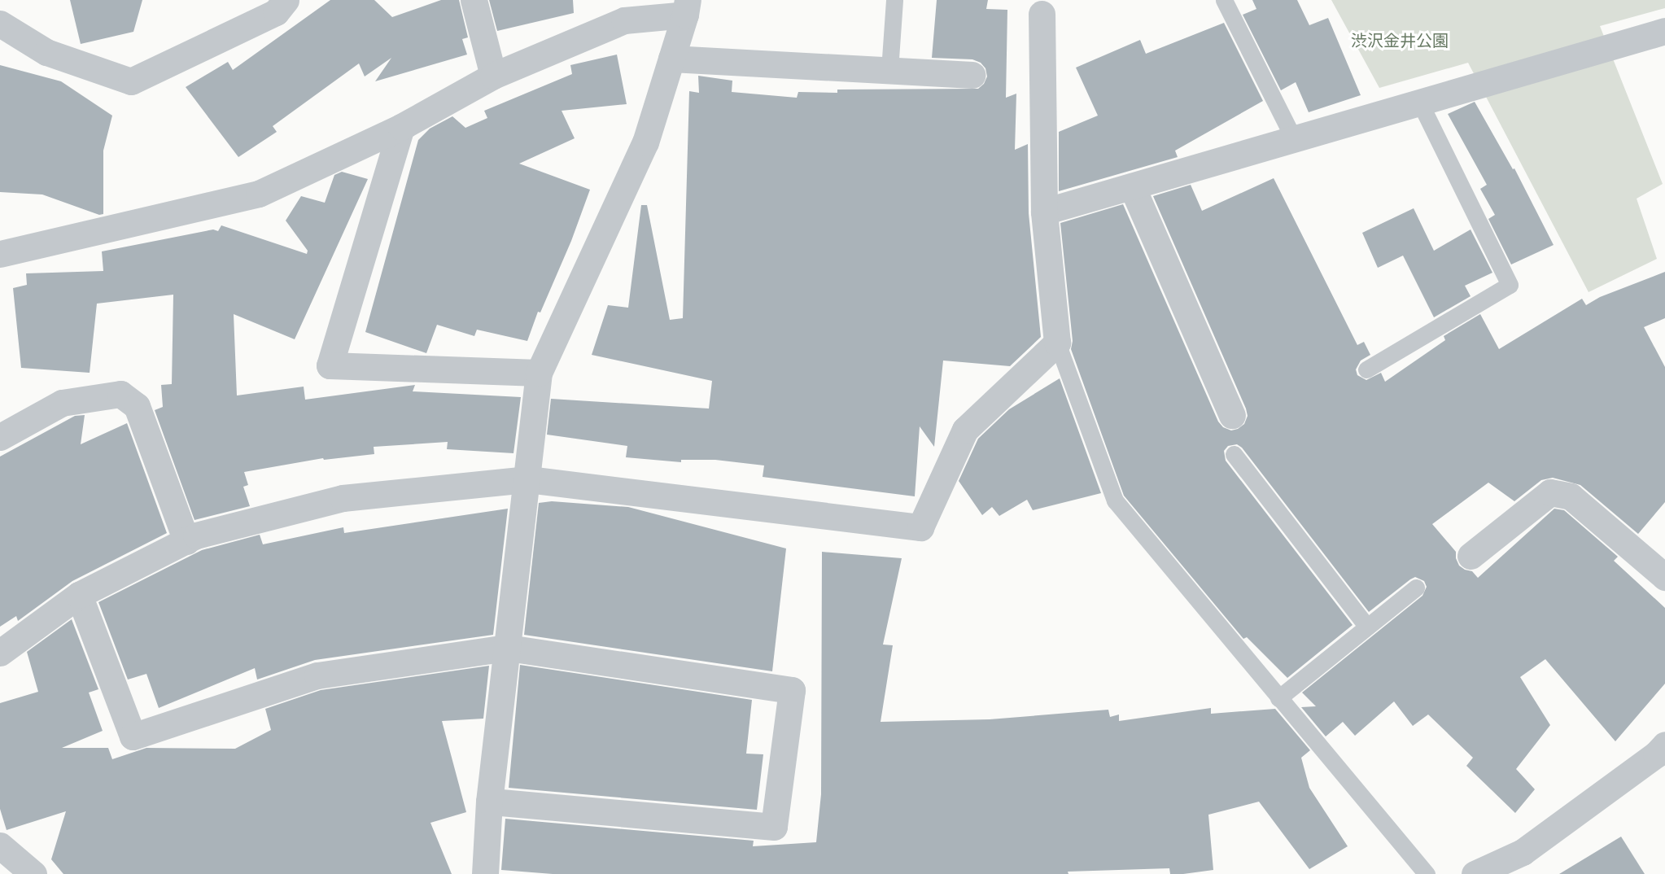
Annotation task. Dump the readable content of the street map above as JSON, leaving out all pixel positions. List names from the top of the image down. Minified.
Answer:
{"parks":["渋沢金井公園"]}
